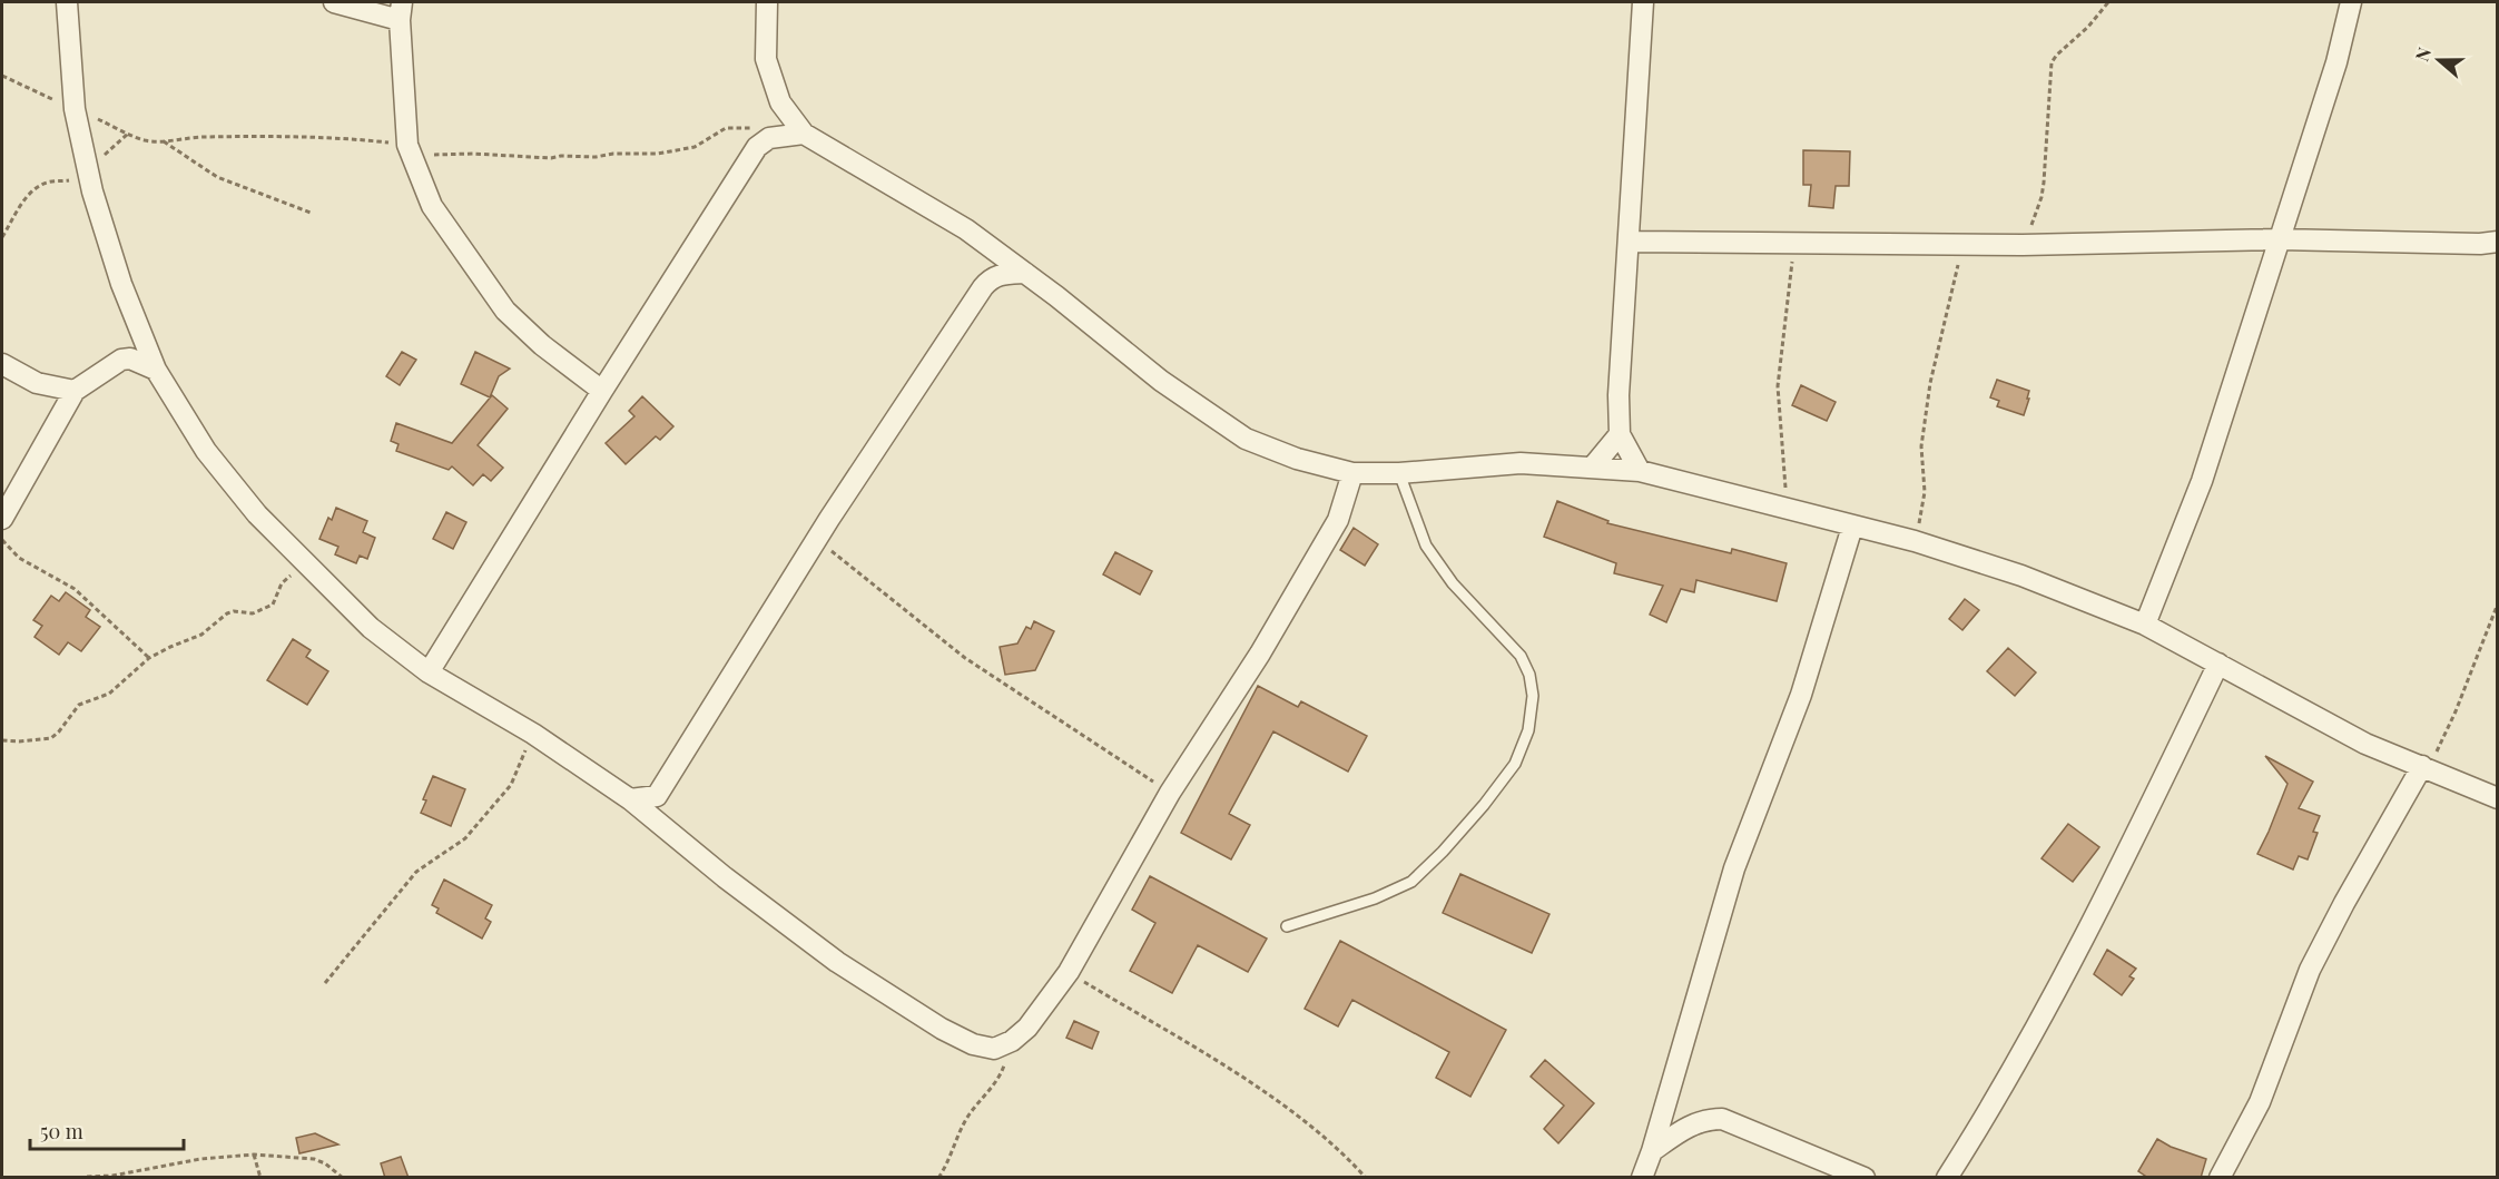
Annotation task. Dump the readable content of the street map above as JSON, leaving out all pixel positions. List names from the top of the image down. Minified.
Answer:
{"scale_bar":"50 m","north":"left"}
